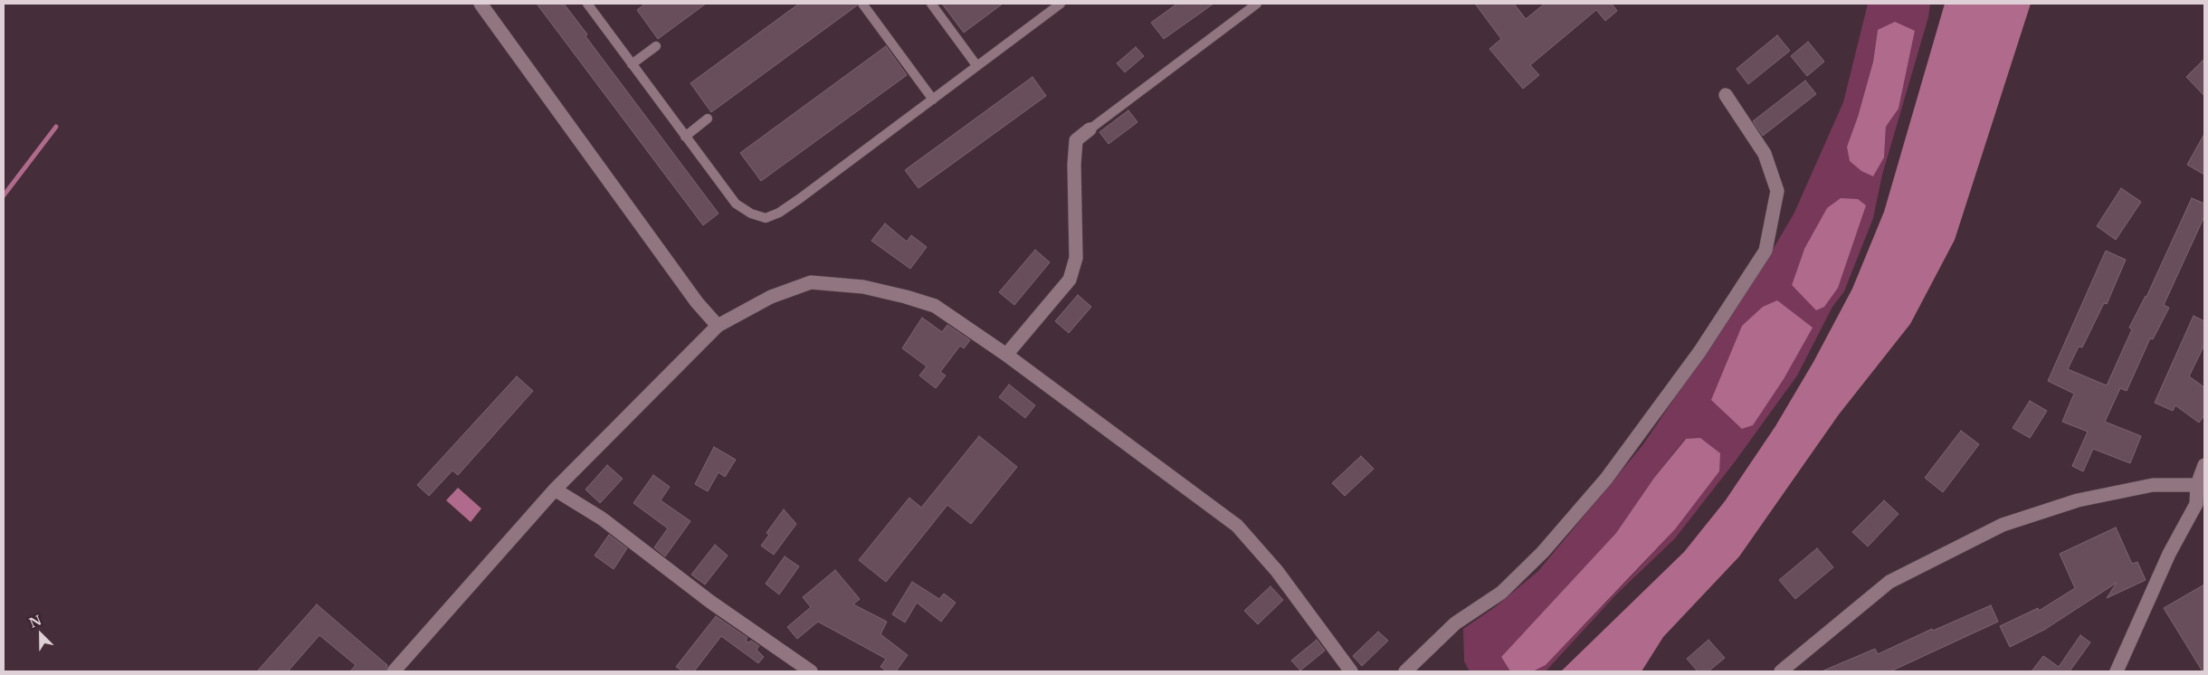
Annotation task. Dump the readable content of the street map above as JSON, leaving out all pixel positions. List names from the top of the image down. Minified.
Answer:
{"north":"top left"}
